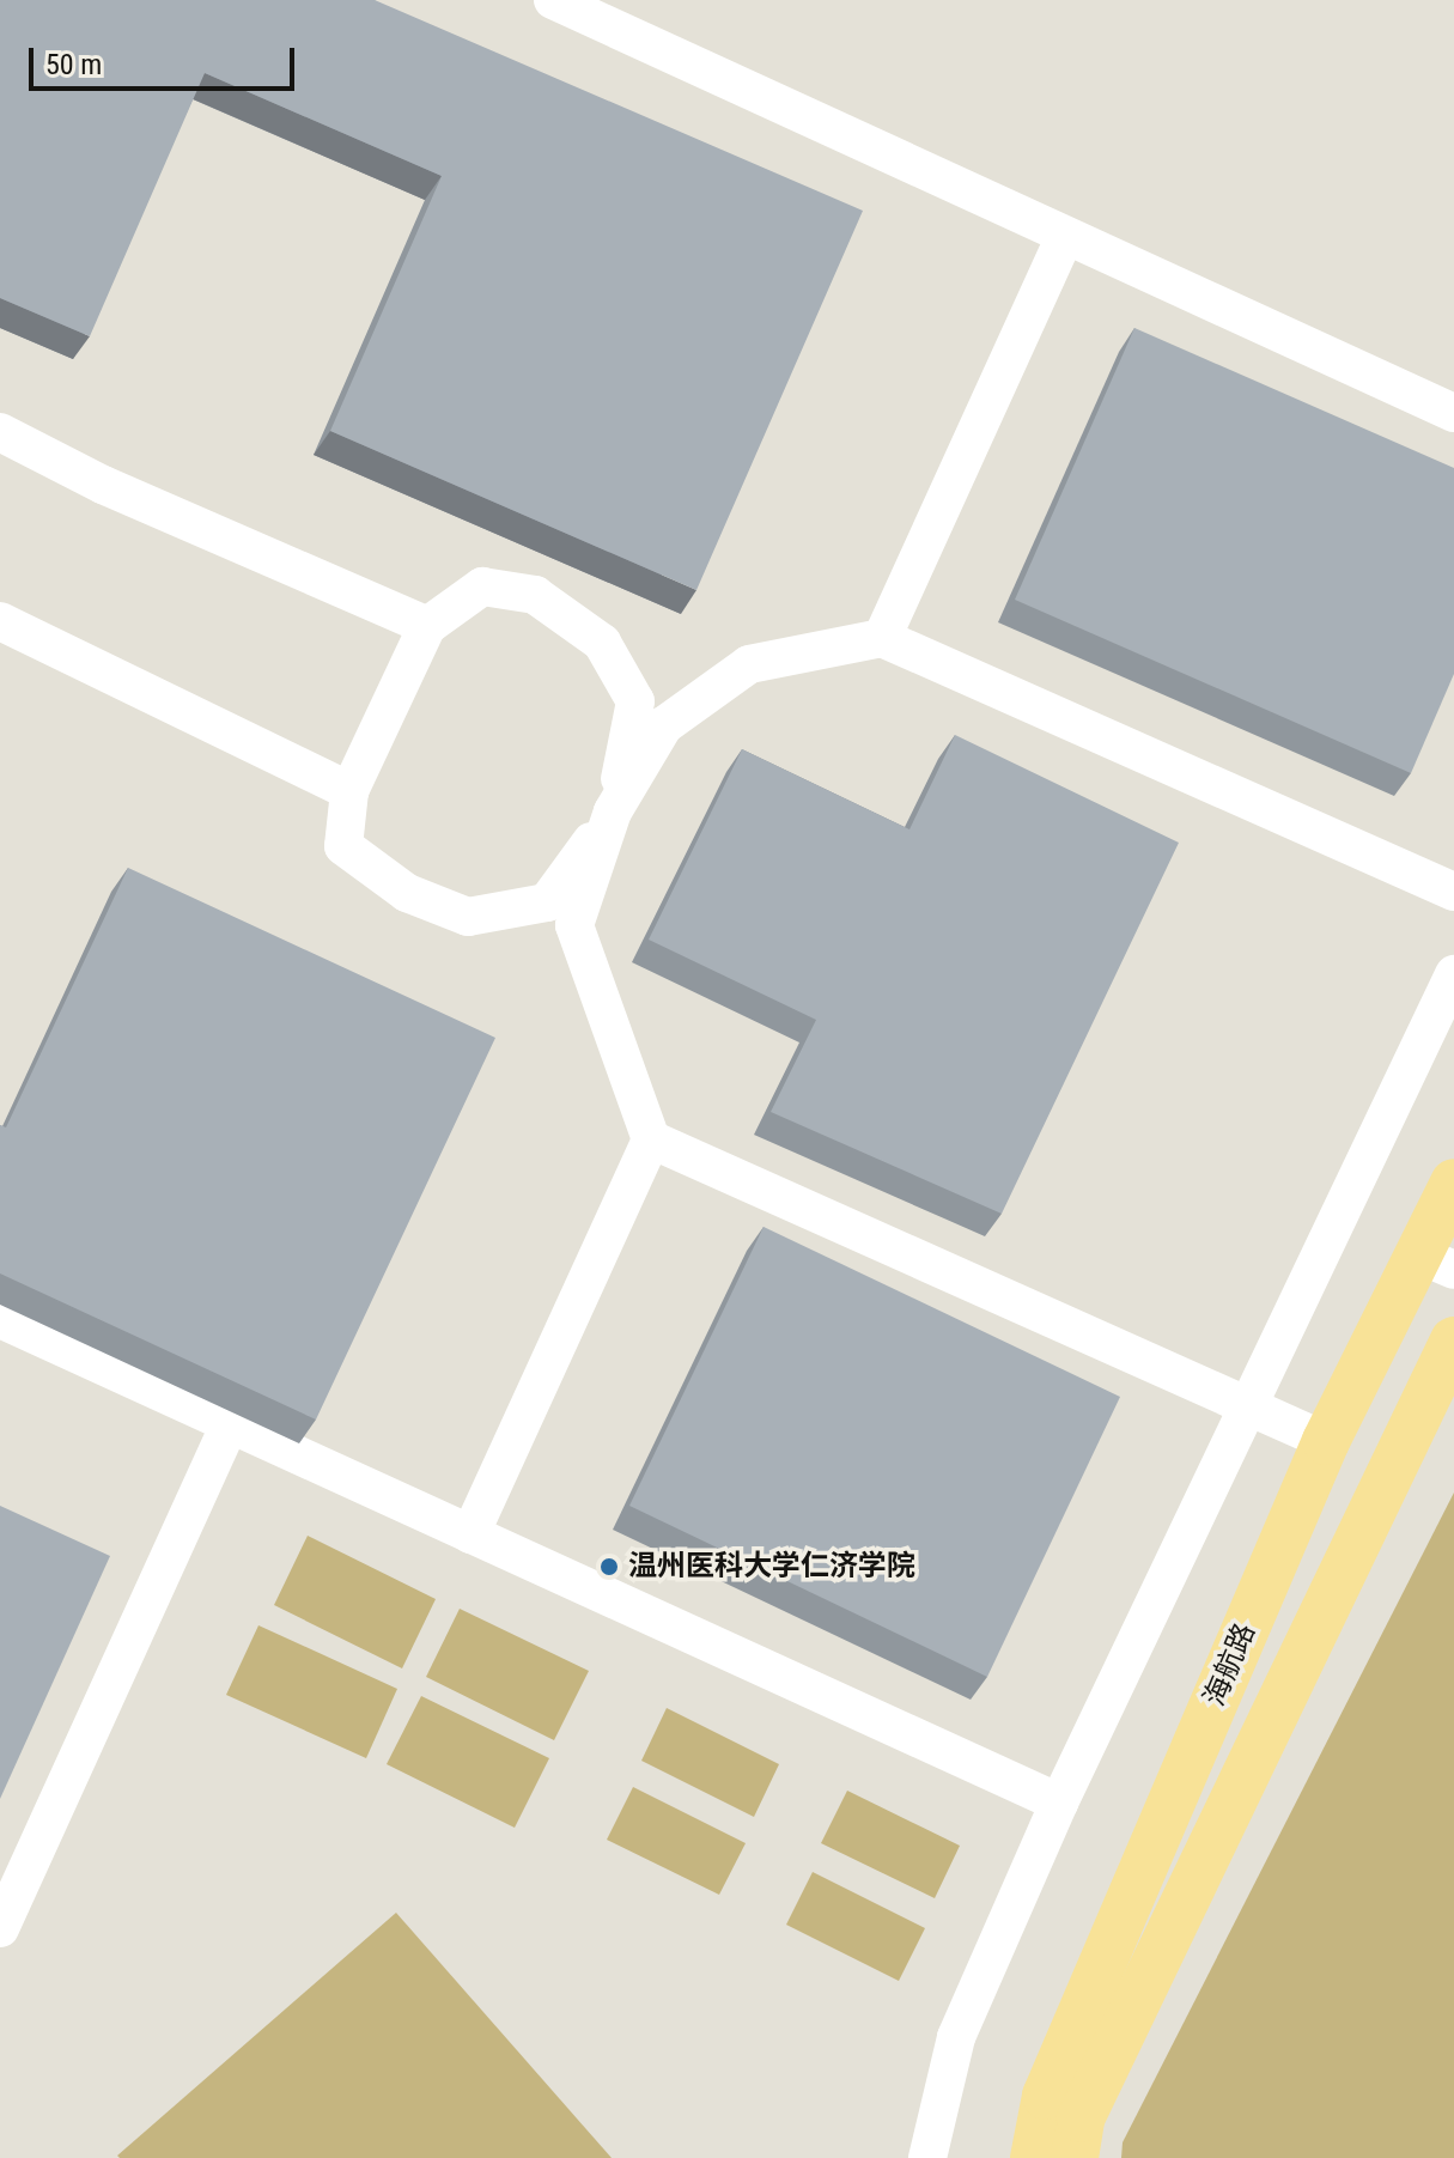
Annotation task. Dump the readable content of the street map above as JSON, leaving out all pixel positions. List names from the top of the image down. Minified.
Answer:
{"streets":{"main road":["海航路"]},"places":["温州医科大学仁济学院"],"scale_bar":"50 m"}
